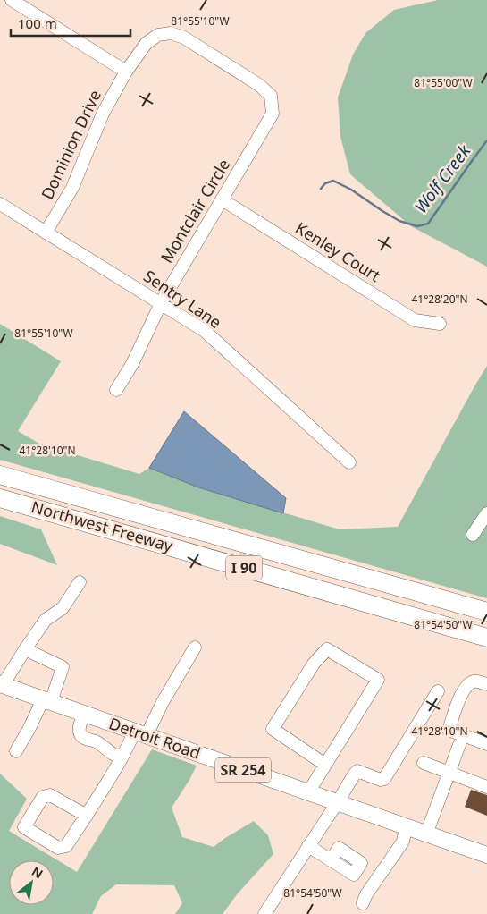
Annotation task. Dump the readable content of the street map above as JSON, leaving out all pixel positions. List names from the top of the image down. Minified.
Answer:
{"streets":{"highway":["Northwest Freeway","I 90"],"main road":["Detroit Road","SR 254"],"street":["Dominion Drive","Montclair Circle","Kenley Court","Sentry Lane"]},"crossings":[["Dominion Drive","Montclair Circle"],["Dominion Drive","Sentry Lane"],["Montclair Circle","Kenley Court"],["Montclair Circle","Sentry Lane"]],"water":["Wolf Creek"],"scale_bar":"100 m","north":"top right","coordinates":["81°55'10\"W","81°55'00\"W","41°28'20\"N","41°28'10\"N","81°54'50\"W"]}
